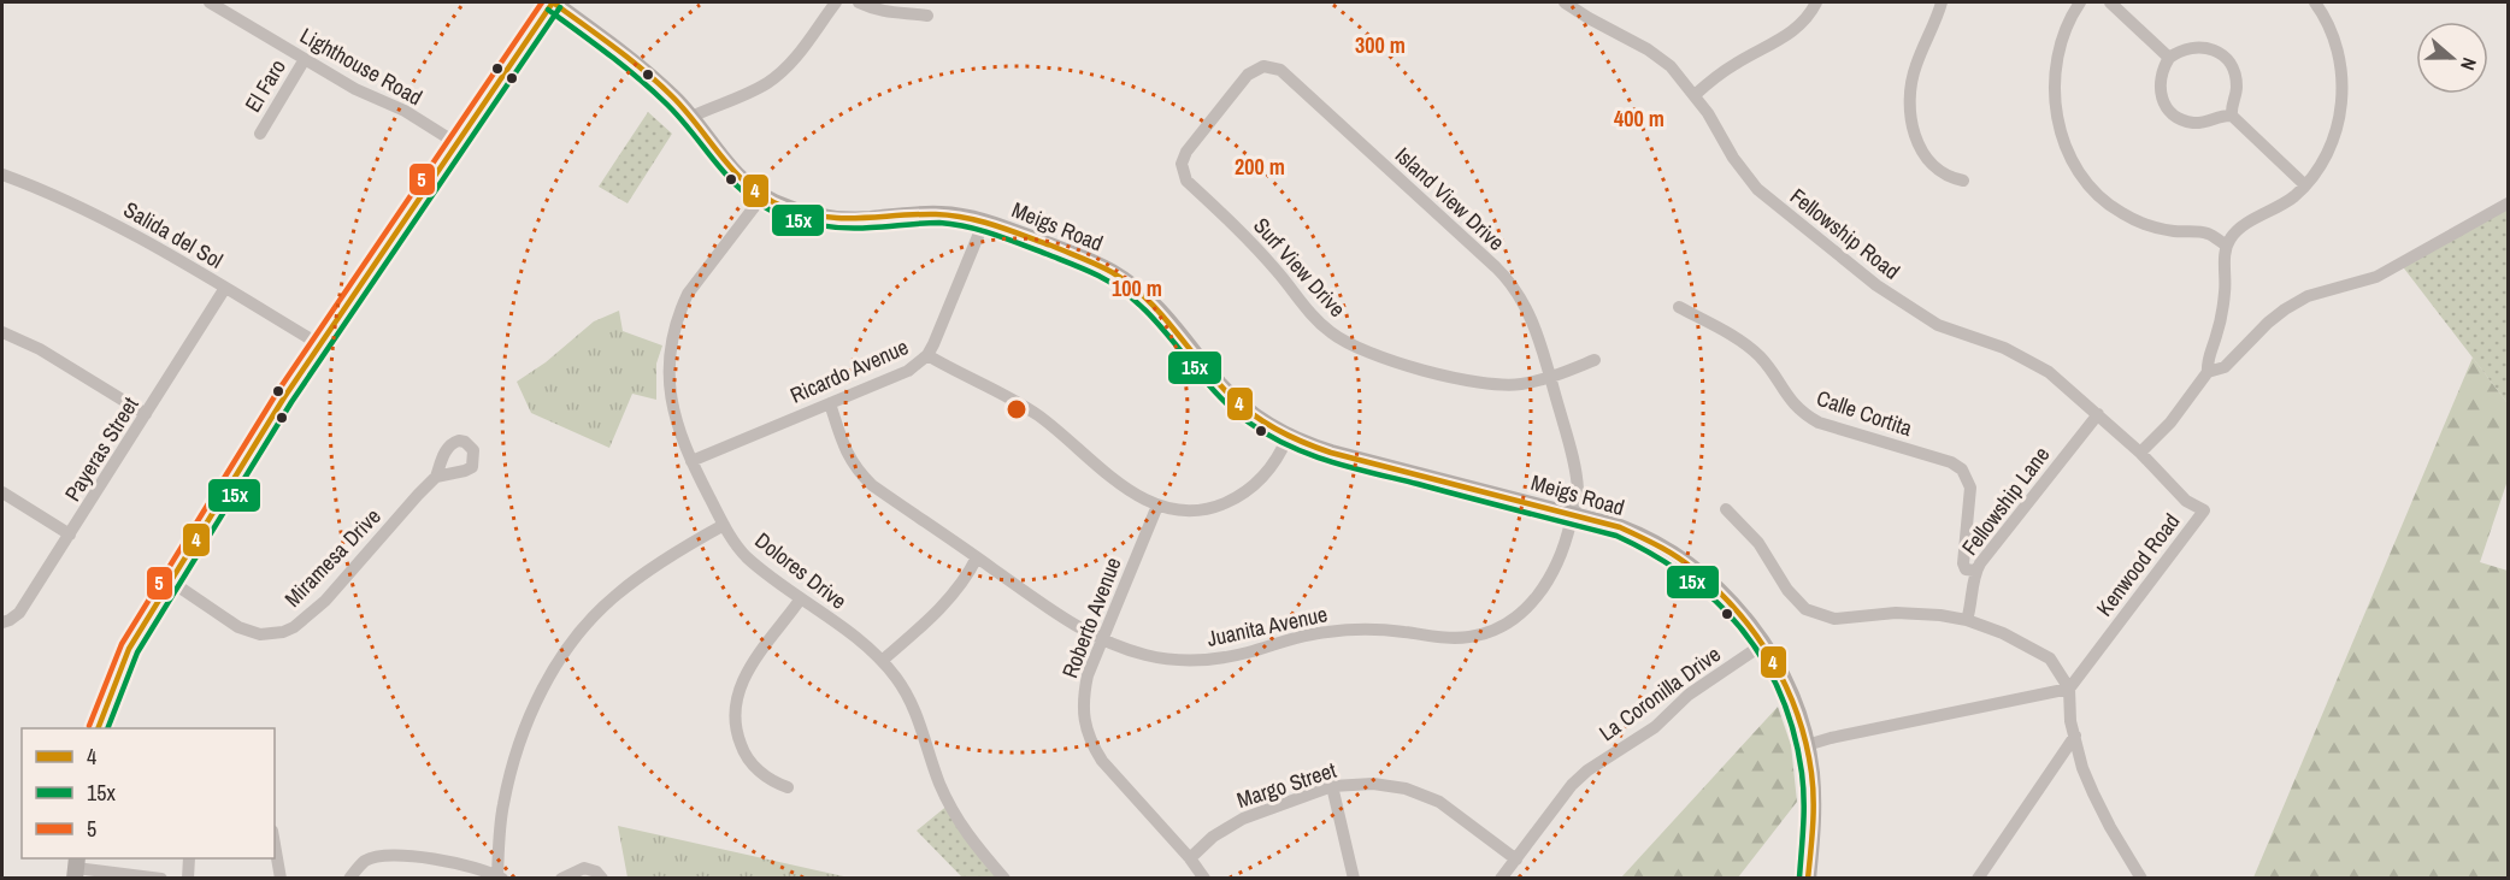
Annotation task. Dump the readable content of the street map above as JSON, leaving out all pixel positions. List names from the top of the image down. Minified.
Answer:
{"streets":{"main road":["Meigs Road"],"street":["Lighthouse Road","El Faro","Island View Drive","Fellowship Road","Salida del Sol","Surf View Drive","Ricardo Avenue","Calle Cortita","Payeras Street","Fellowship Lane","Miramesa Drive","Kenwood Road","Dolores Drive","Roberto Avenue","Juanita Avenue","La Coronilla Drive","Margo Street"]},"crossings":[["Lighthouse Road","El Faro"],["Island View Drive","Meigs Road"],["Island View Drive","Surf View Drive"],["Island View Drive","Juanita Avenue"],["Meigs Road","Ricardo Avenue"],["Meigs Road","Dolores Drive"],["Meigs Road","Juanita Avenue"],["Meigs Road","La Coronilla Drive"],["Fellowship Road","Fellowship Lane"],["Fellowship Road","Kenwood Road"],["Salida del Sol","Payeras Street"],["Ricardo Avenue","Dolores Drive"],["Ricardo Avenue","Juanita Avenue"],["Calle Cortita","Fellowship Lane"],["Roberto Avenue","Juanita Avenue"],["Roberto Avenue","Margo Street"],["La Coronilla Drive","Margo Street"]],"lines":["transit line 4","transit line 5","transit line 15x"],"legend":["4","15x","5"],"north":"right","rings":["300 m","400 m","200 m","100 m"]}
